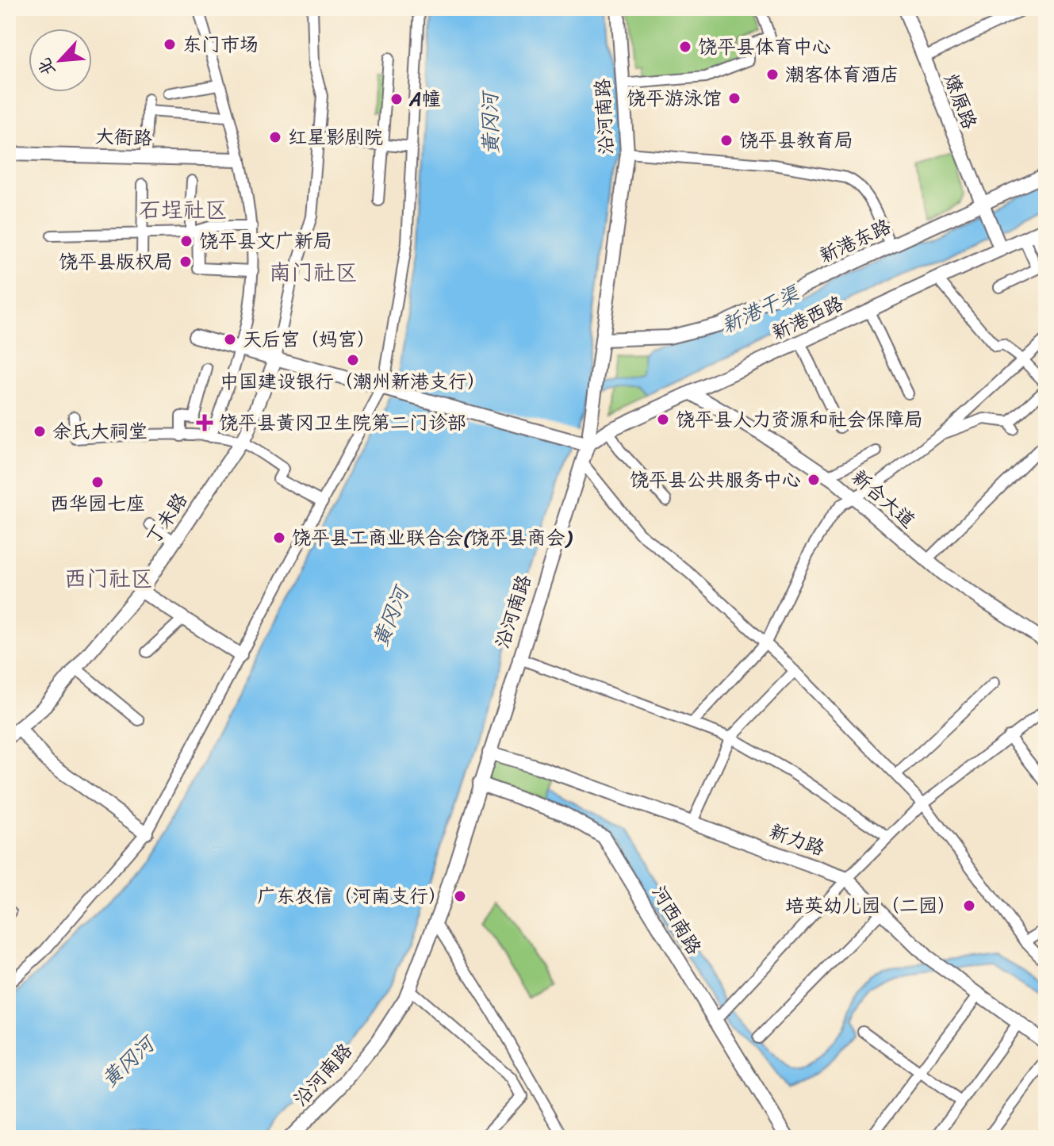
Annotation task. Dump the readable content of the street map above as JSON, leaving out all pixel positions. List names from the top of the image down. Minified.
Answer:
{"streets":{"main road":["燎原路","沿河南路","大衙路","新港东路","新港西路","新合大道","丁未路","新力路","河西南路"]},"crossings":[["燎原路","新港东路"],["燎原路","新港西路"],["沿河南路","新港东路"],["沿河南路","新港西路"],["沿河南路","新力路"],["沿河南路","河西南路"],["新港西路","新合大道"]],"districts":["石埕社区","南门社区","西门社区"],"water":["黄冈河","新港干渠"],"places":{"other":["东门市场","饶平县体育中心","潮客体育酒店","饶平游泳馆","A幢","红星影剧院","饶平县教育局","饶平县文广新局","饶平县版权局","天后宫（妈宫）","中国建设银行（潮州新港支行）","饶平县人力资源和社会保障局","余氏大祠堂","饶平县公共服务中心","西华园七座","饶平县工商业联合会(饶平县商会)","广东农信（河南支行）","培英幼儿园（二园）"],"health":["饶平县黄冈卫生院第二门诊部"]},"north":"bottom left"}
